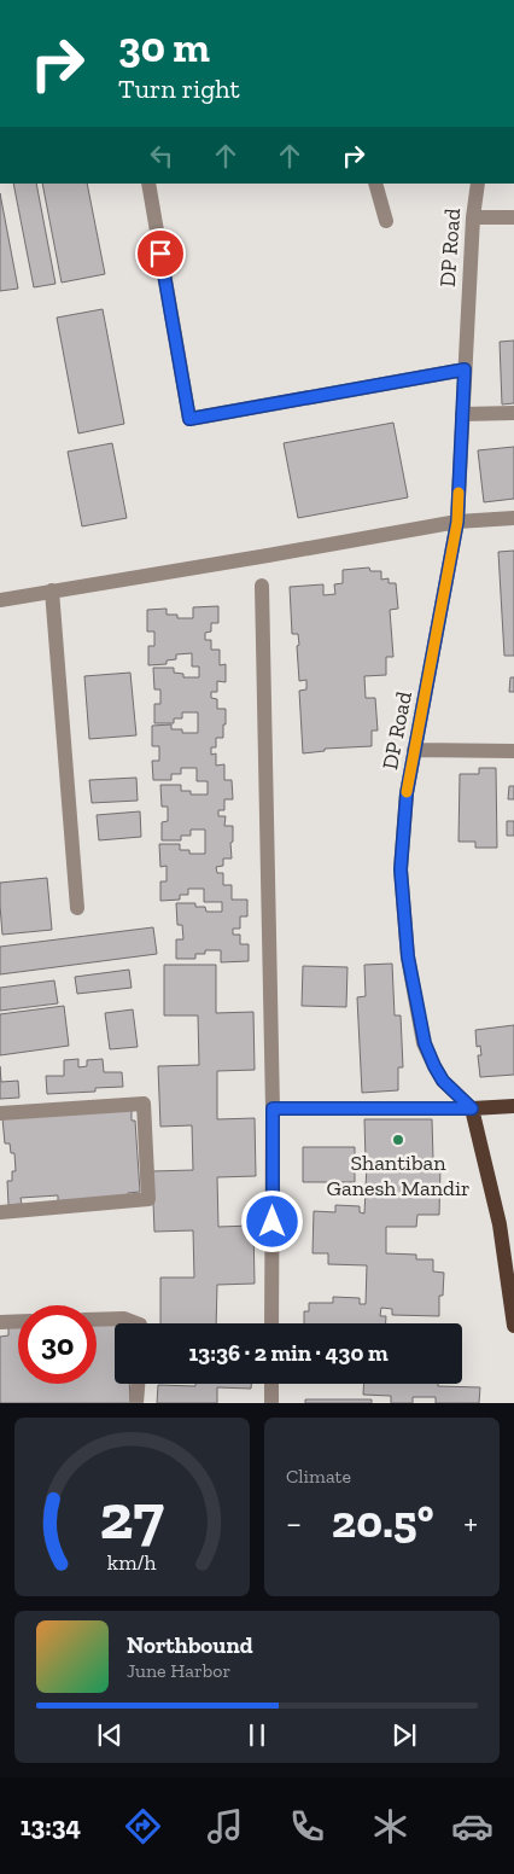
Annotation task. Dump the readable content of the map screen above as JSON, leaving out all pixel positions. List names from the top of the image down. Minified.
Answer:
{"streets":{"street":["DP Road"]},"places":["Shantiban Ganesh Mandir"],"page":{"turn":["30 m","Turn right"],"limit":"30","trip":"13:36 · 2 min · 430 m","tile":"Climate","heat":["−","20.5°","+"],"song":["Northbound","June Harbor"],"tabs":"13:34","gauge":["27","km/h"]}}
